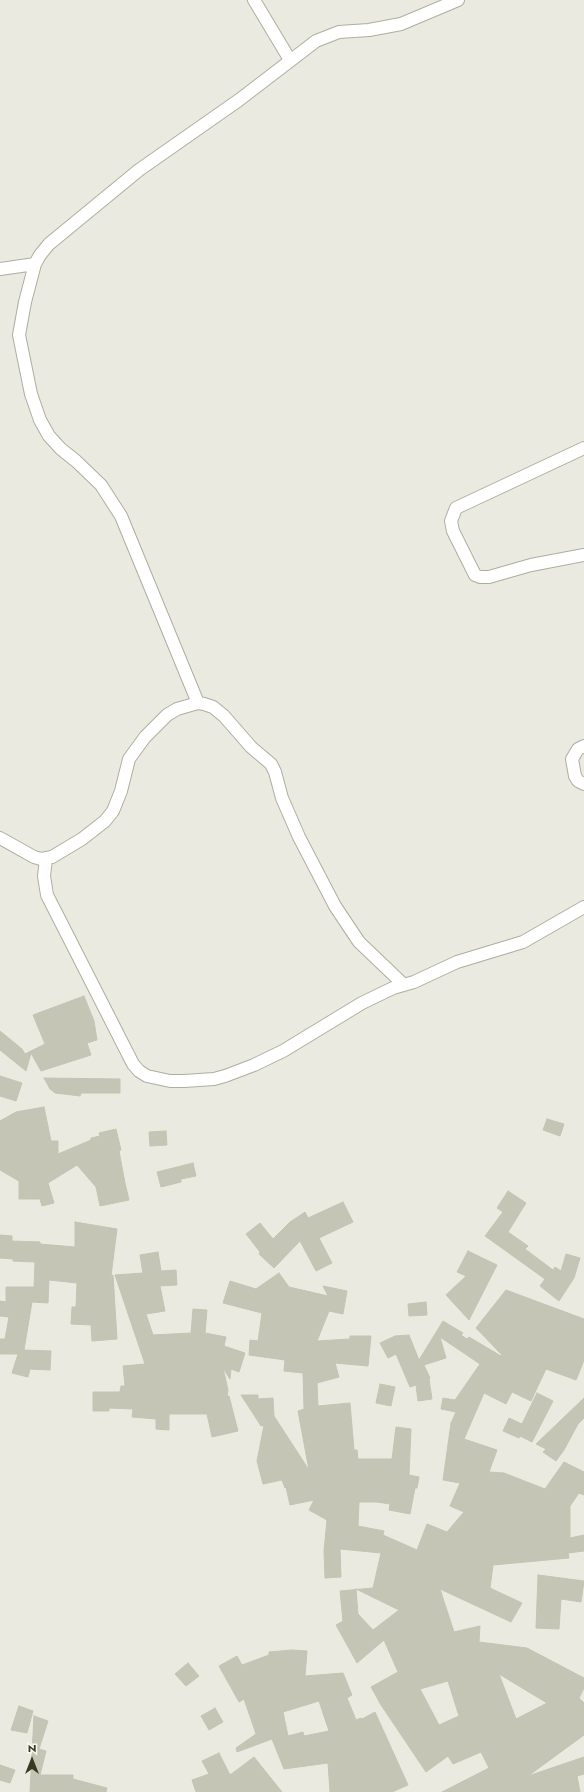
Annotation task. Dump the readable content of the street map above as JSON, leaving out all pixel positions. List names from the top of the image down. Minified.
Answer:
{"north":"top"}
